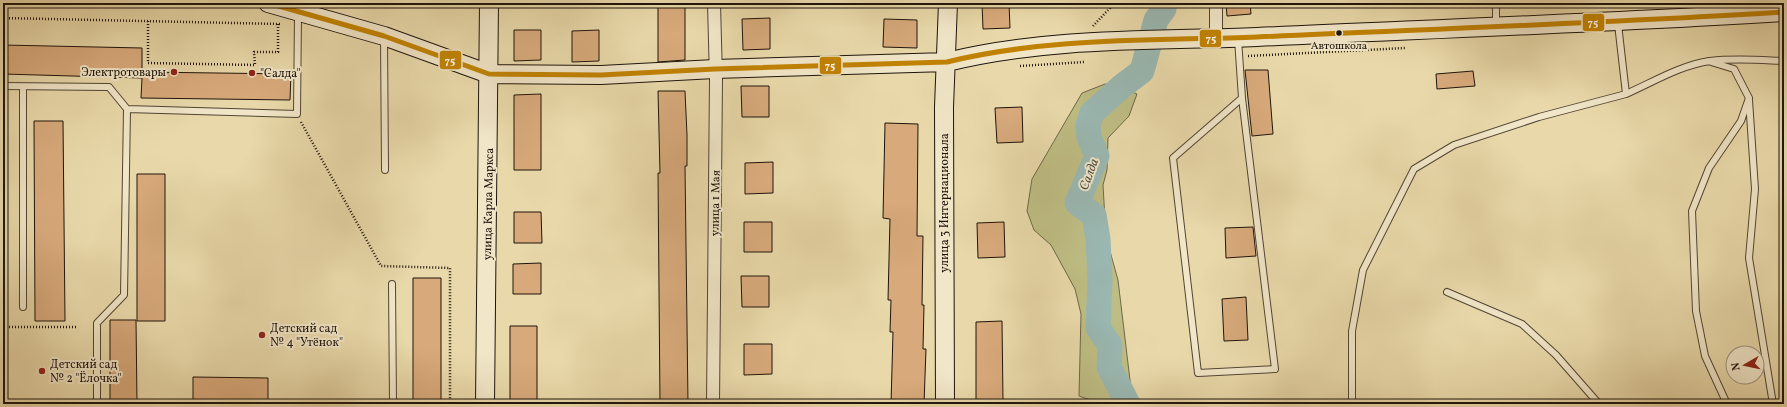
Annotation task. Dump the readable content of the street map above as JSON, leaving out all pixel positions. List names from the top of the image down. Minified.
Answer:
{"streets":{"street":["улица 1 Мая","улица 3 Интернационала","улица Карла Маркса"]},"water":["Салда"],"places":["Автошкола","Электротовары","\"Салда\"","Детский сад № 4 \"Утёнок\"","Детский сад № 2 \"Ёлочка\""],"lines":["transit line 75"],"north":"left"}
